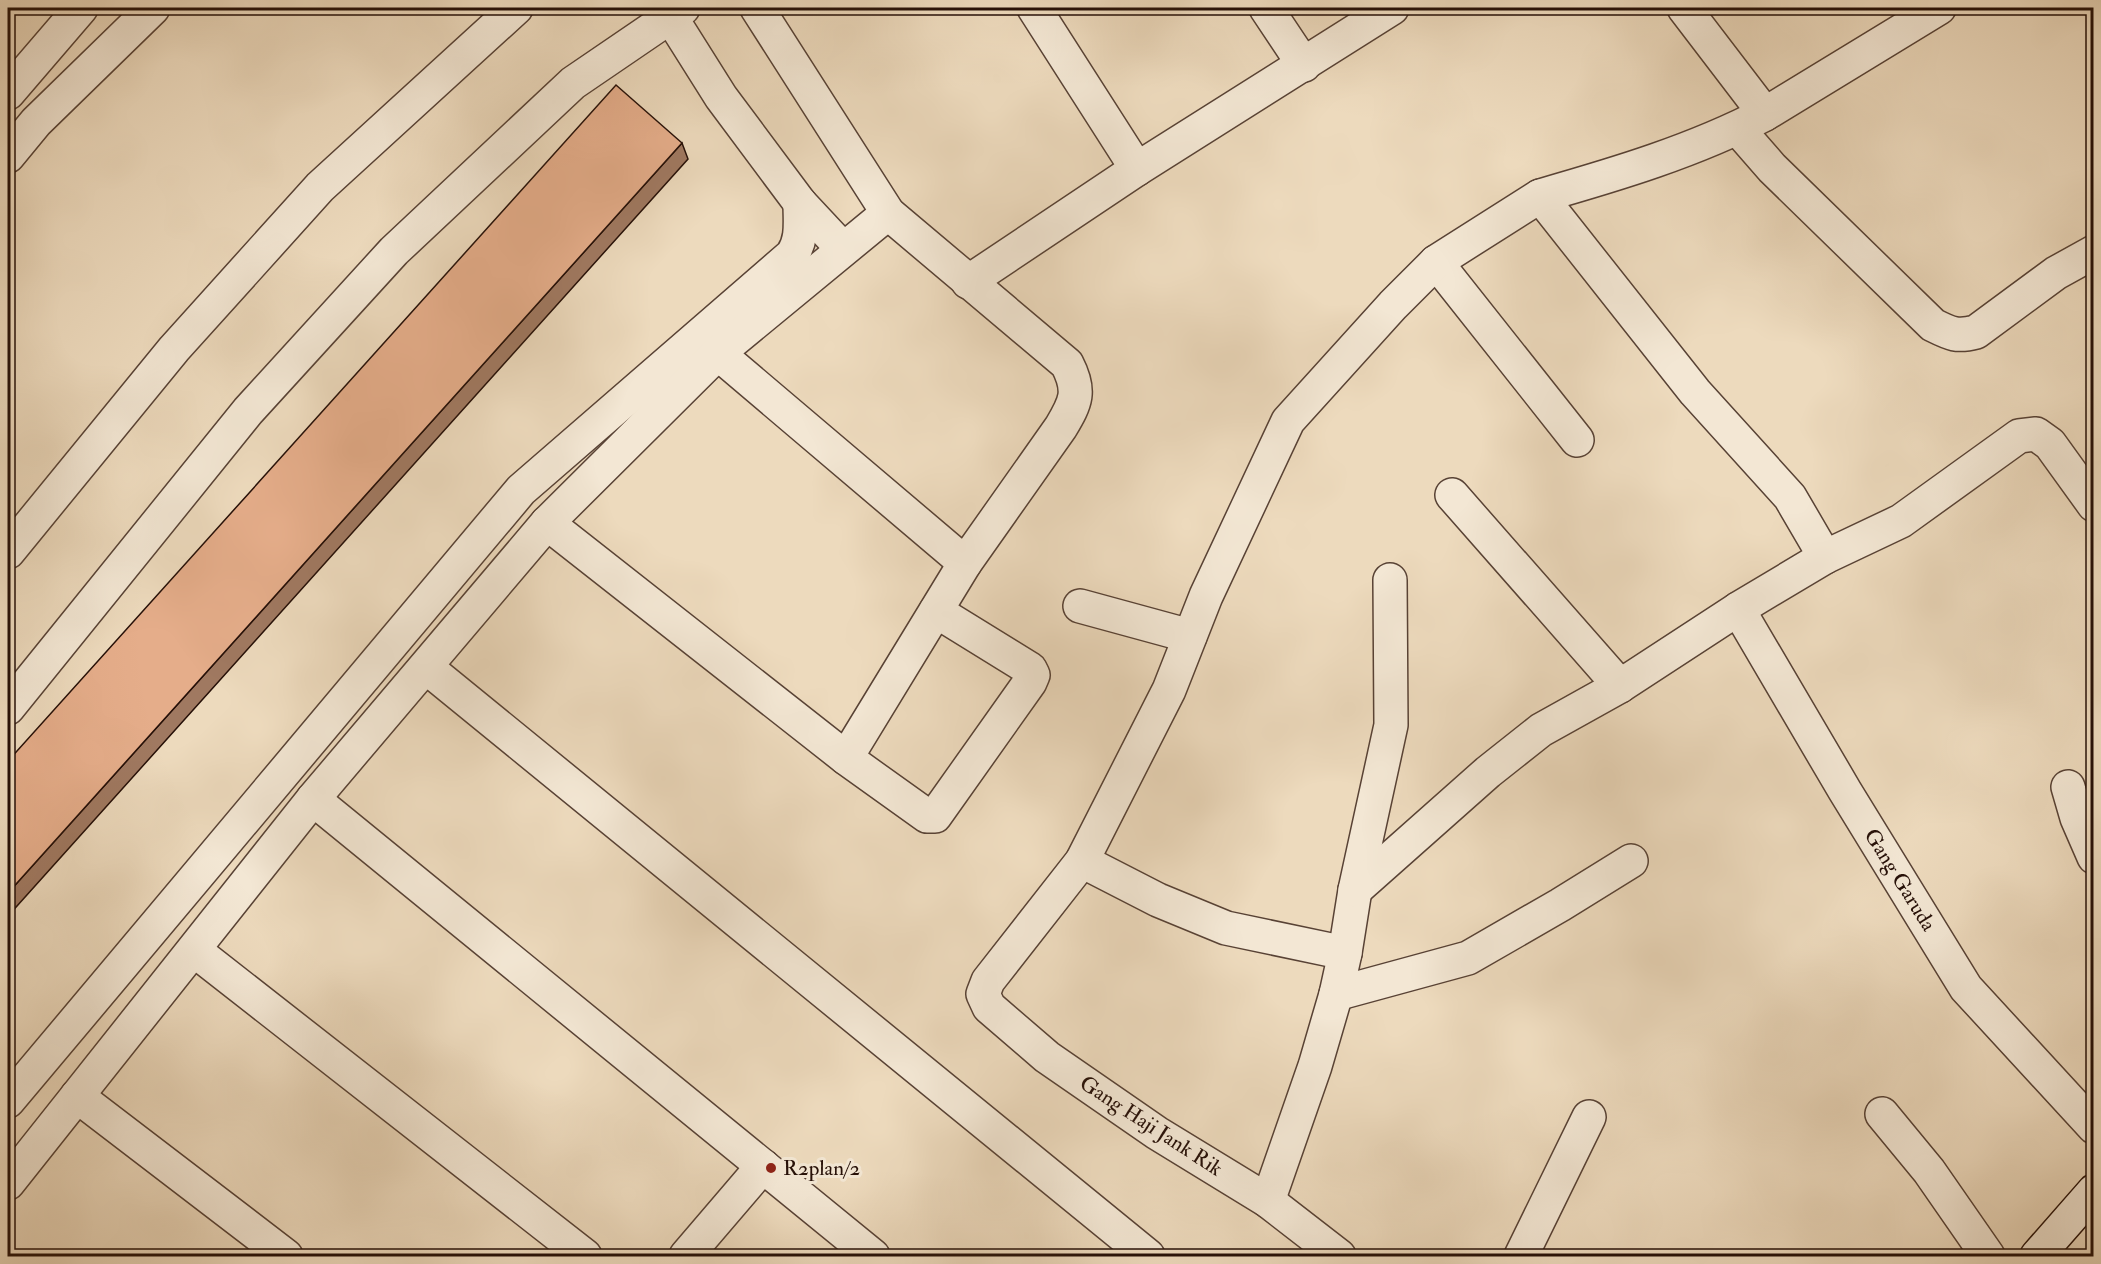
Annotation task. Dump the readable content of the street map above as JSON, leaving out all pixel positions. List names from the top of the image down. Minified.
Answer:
{"streets":{"street":["Gang Garuda","Gang Haji Jank Rik"]},"places":["R2plan/2"]}
